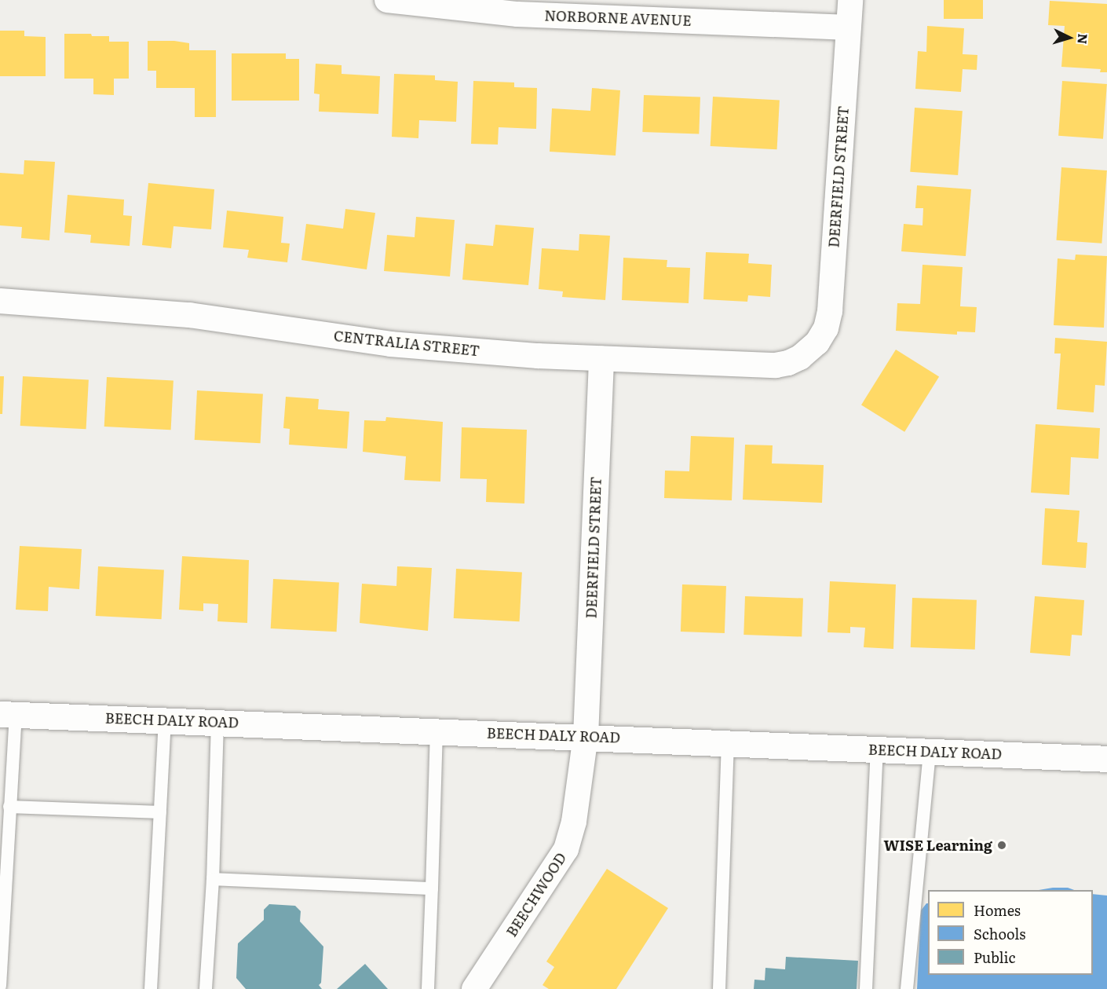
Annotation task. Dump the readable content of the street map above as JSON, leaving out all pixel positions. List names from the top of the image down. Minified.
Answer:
{"streets":{"main road":["BEECH DALY ROAD"],"street":["NORBORNE AVENUE","DEERFIELD STREET","CENTRALIA STREET","BEECHWOOD"]},"crossings":[["NORBORNE AVENUE","DEERFIELD STREET"],["DEERFIELD STREET","CENTRALIA STREET"],["DEERFIELD STREET","BEECH DALY ROAD"],["DEERFIELD STREET","BEECHWOOD"],["BEECH DALY ROAD","BEECHWOOD"]],"places":["WISE Learning"],"legend":["Homes","Schools","Public"],"north":"right"}
